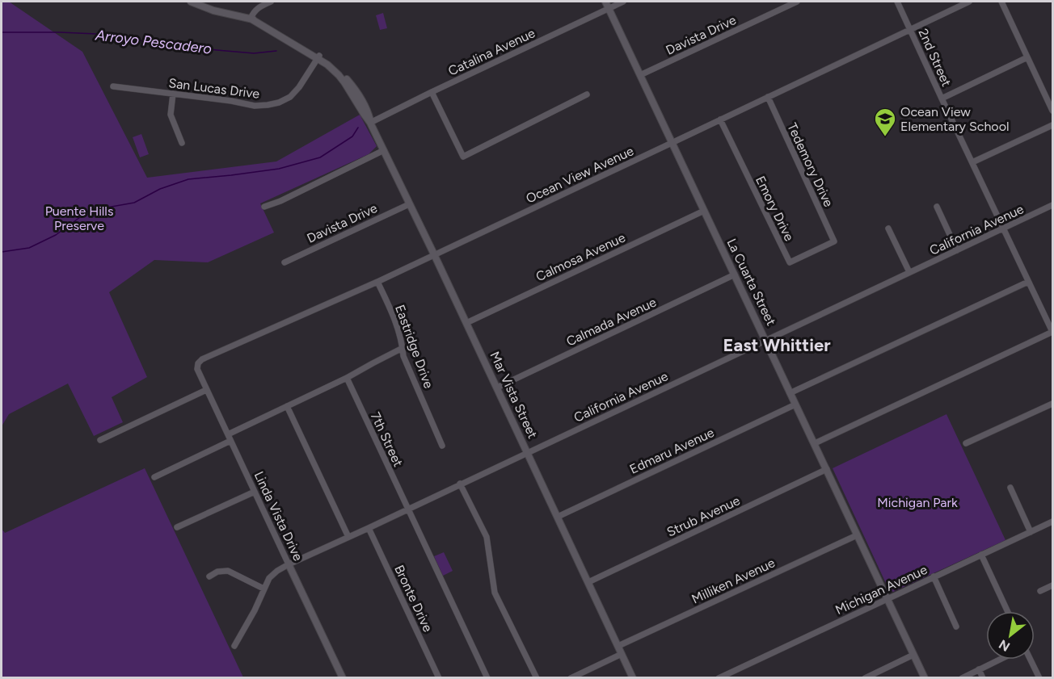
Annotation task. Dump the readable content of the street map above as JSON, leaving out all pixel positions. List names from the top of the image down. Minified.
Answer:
{"streets":{"street":["Davista Drive","Catalina Avenue","2nd Street","San Lucas Drive","Tedemory Drive","Ocean View Avenue","Emory Drive","California Avenue","Calmosa Avenue","La Cuarta Street","Calmada Avenue","Eastridge Drive","Mar Vista Street","7th Street","Edmaru Avenue","Linda Vista Drive","Strub Avenue","Milliken Avenue","Michigan Avenue","Bronte Drive"]},"crossings":[["Davista Drive","La Cuarta Street"],["Davista Drive","Mar Vista Street"],["Catalina Avenue","La Cuarta Street"],["Catalina Avenue","Mar Vista Street"],["2nd Street","Ocean View Avenue"],["2nd Street","California Avenue"],["San Lucas Drive","Mar Vista Street"],["Tedemory Drive","Ocean View Avenue"],["Tedemory Drive","Emory Drive"],["Ocean View Avenue","Emory Drive"],["Ocean View Avenue","La Cuarta Street"],["Ocean View Avenue","Eastridge Drive"],["Ocean View Avenue","Mar Vista Street"],["Ocean View Avenue","Linda Vista Drive"],["California Avenue","La Cuarta Street"],["California Avenue","Mar Vista Street"],["California Avenue","7th Street"],["California Avenue","Linda Vista Drive"],["California Avenue","Bronte Drive"],["Calmosa Avenue","La Cuarta Street"],["Calmosa Avenue","Mar Vista Street"],["La Cuarta Street","Calmada Avenue"],["La Cuarta Street","Edmaru Avenue"],["La Cuarta Street","Strub Avenue"],["La Cuarta Street","Milliken Avenue"],["La Cuarta Street","Michigan Avenue"],["Calmada Avenue","Mar Vista Street"],["Mar Vista Street","Edmaru Avenue"],["Mar Vista Street","Strub Avenue"],["Mar Vista Street","Milliken Avenue"]],"districts":["East Whittier"],"water":["Arroyo Pescadero"],"parks":["Puente Hills Preserve","Michigan Park"],"places":{"school or university":["Ocean View Elementary School"]},"north":"bottom left"}
